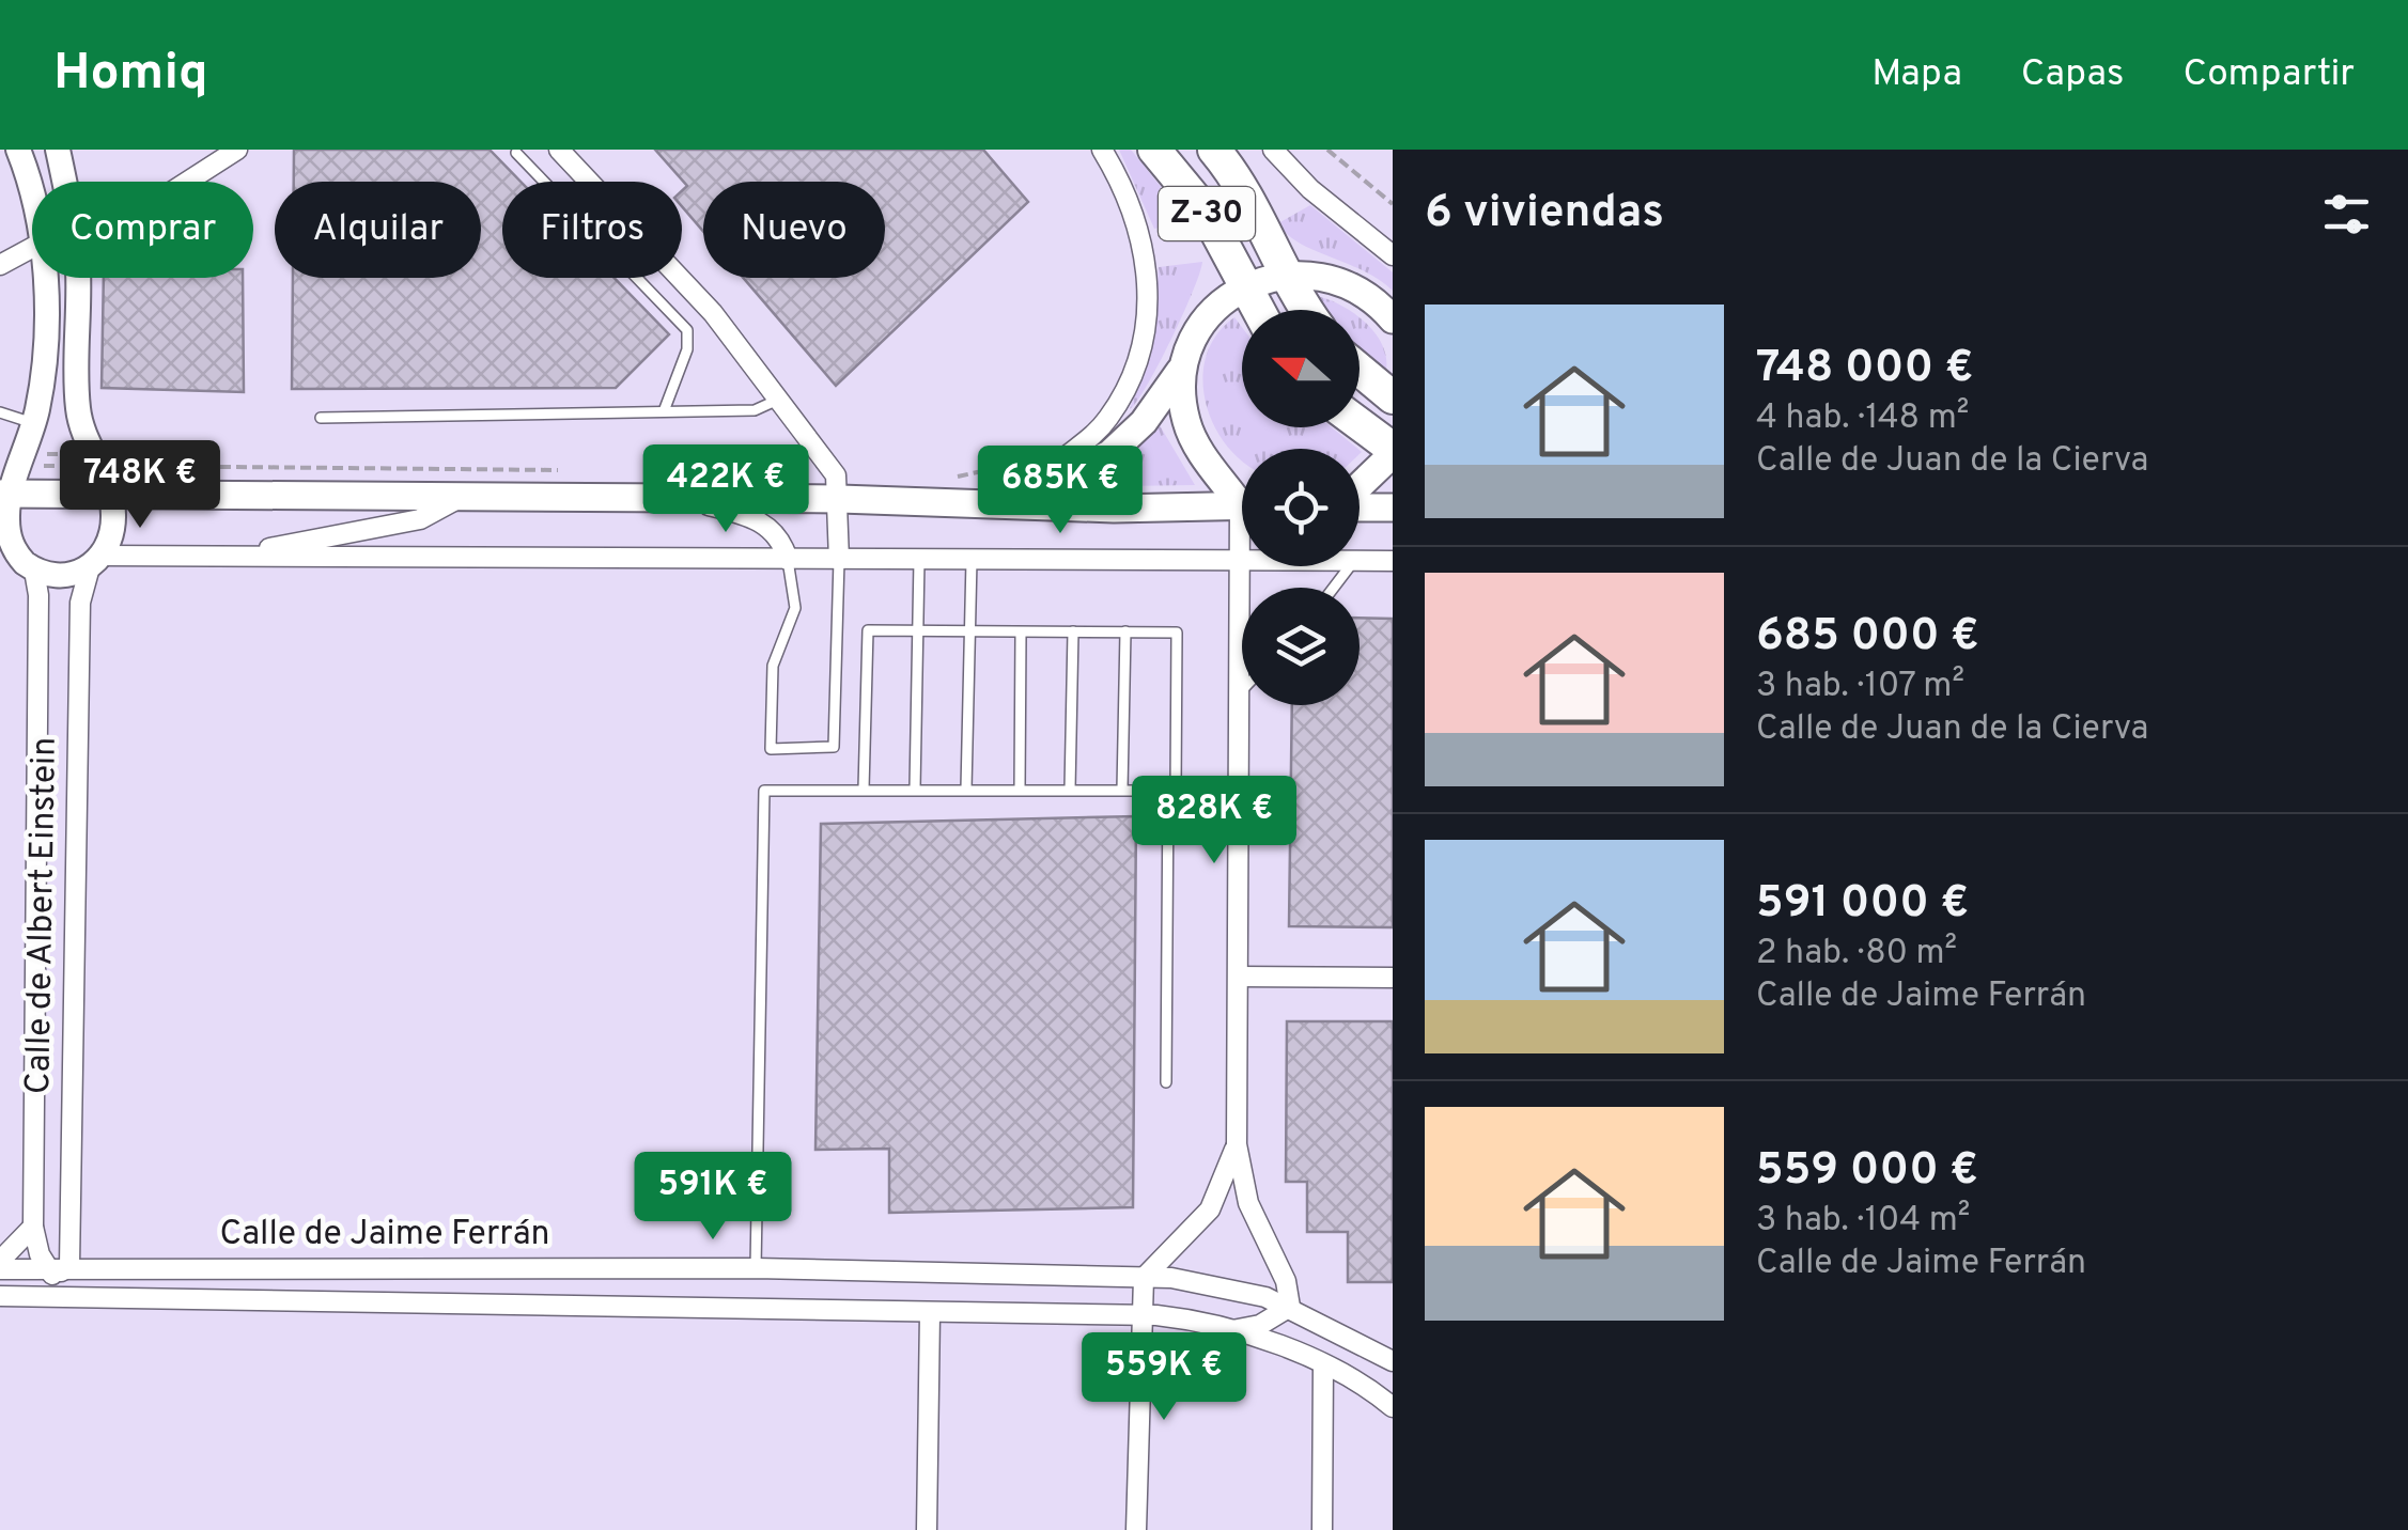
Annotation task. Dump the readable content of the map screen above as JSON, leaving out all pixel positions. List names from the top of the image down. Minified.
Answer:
{"streets":{"highway":["Z-30"],"street":["Calle de Albert Einstein","Calle de Jaime Ferrán"]},"crossings":[["Calle de Albert Einstein","Calle de Jaime Ferrán"]],"north":"left","page":{"header":"Homiq","nav":["Mapa","Capas","Compartir"],"heading":"6 viviendas","chip":["Comprar","Alquilar","Filtros","Nuevo"],"list":[{"name":"748 000 €","note":"4 hab. · 148 m² · Calle de Juan de la Cierva"},{"name":"685 000 €","note":"3 hab. · 107 m² · Calle de Juan de la Cierva"},{"name":"591 000 €","note":"2 hab. · 80 m² · Calle de Jaime Ferrán"},{"name":"559 000 €","note":"3 hab. · 104 m² · Calle de Jaime Ferrán"}],"price":["748K €","422K €","685K €","828K €","591K €","559K €"]}}
